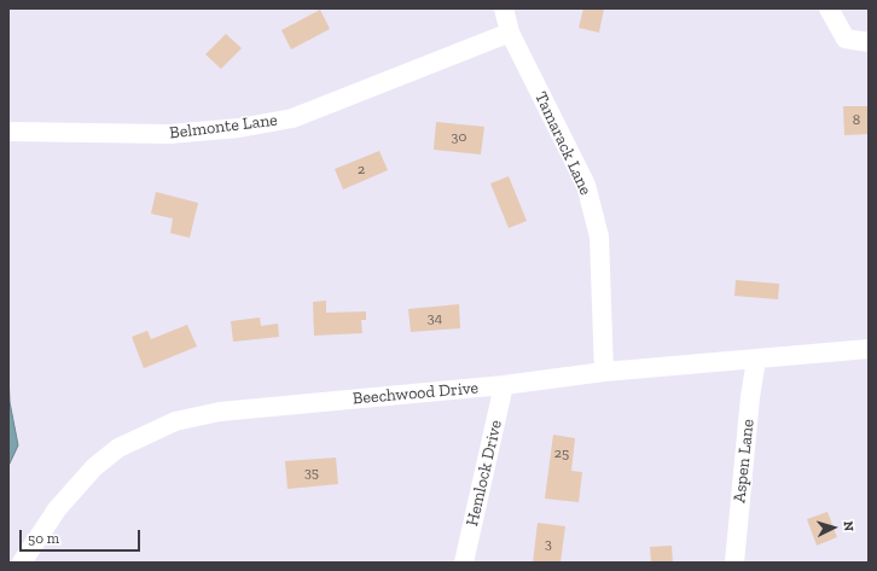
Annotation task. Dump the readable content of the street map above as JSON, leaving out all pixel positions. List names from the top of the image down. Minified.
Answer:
{"streets":{"street":["Belmonte Lane","Tamarack Lane","Beechwood Drive","Aspen Lane","Hemlock Drive"]},"crossings":[["Belmonte Lane","Tamarack Lane"],["Tamarack Lane","Beechwood Drive"],["Beechwood Drive","Aspen Lane"],["Beechwood Drive","Hemlock Drive"]],"house_numbers":["8","30","2","34","25","35","3"],"scale_bar":"50 m","north":"right"}
